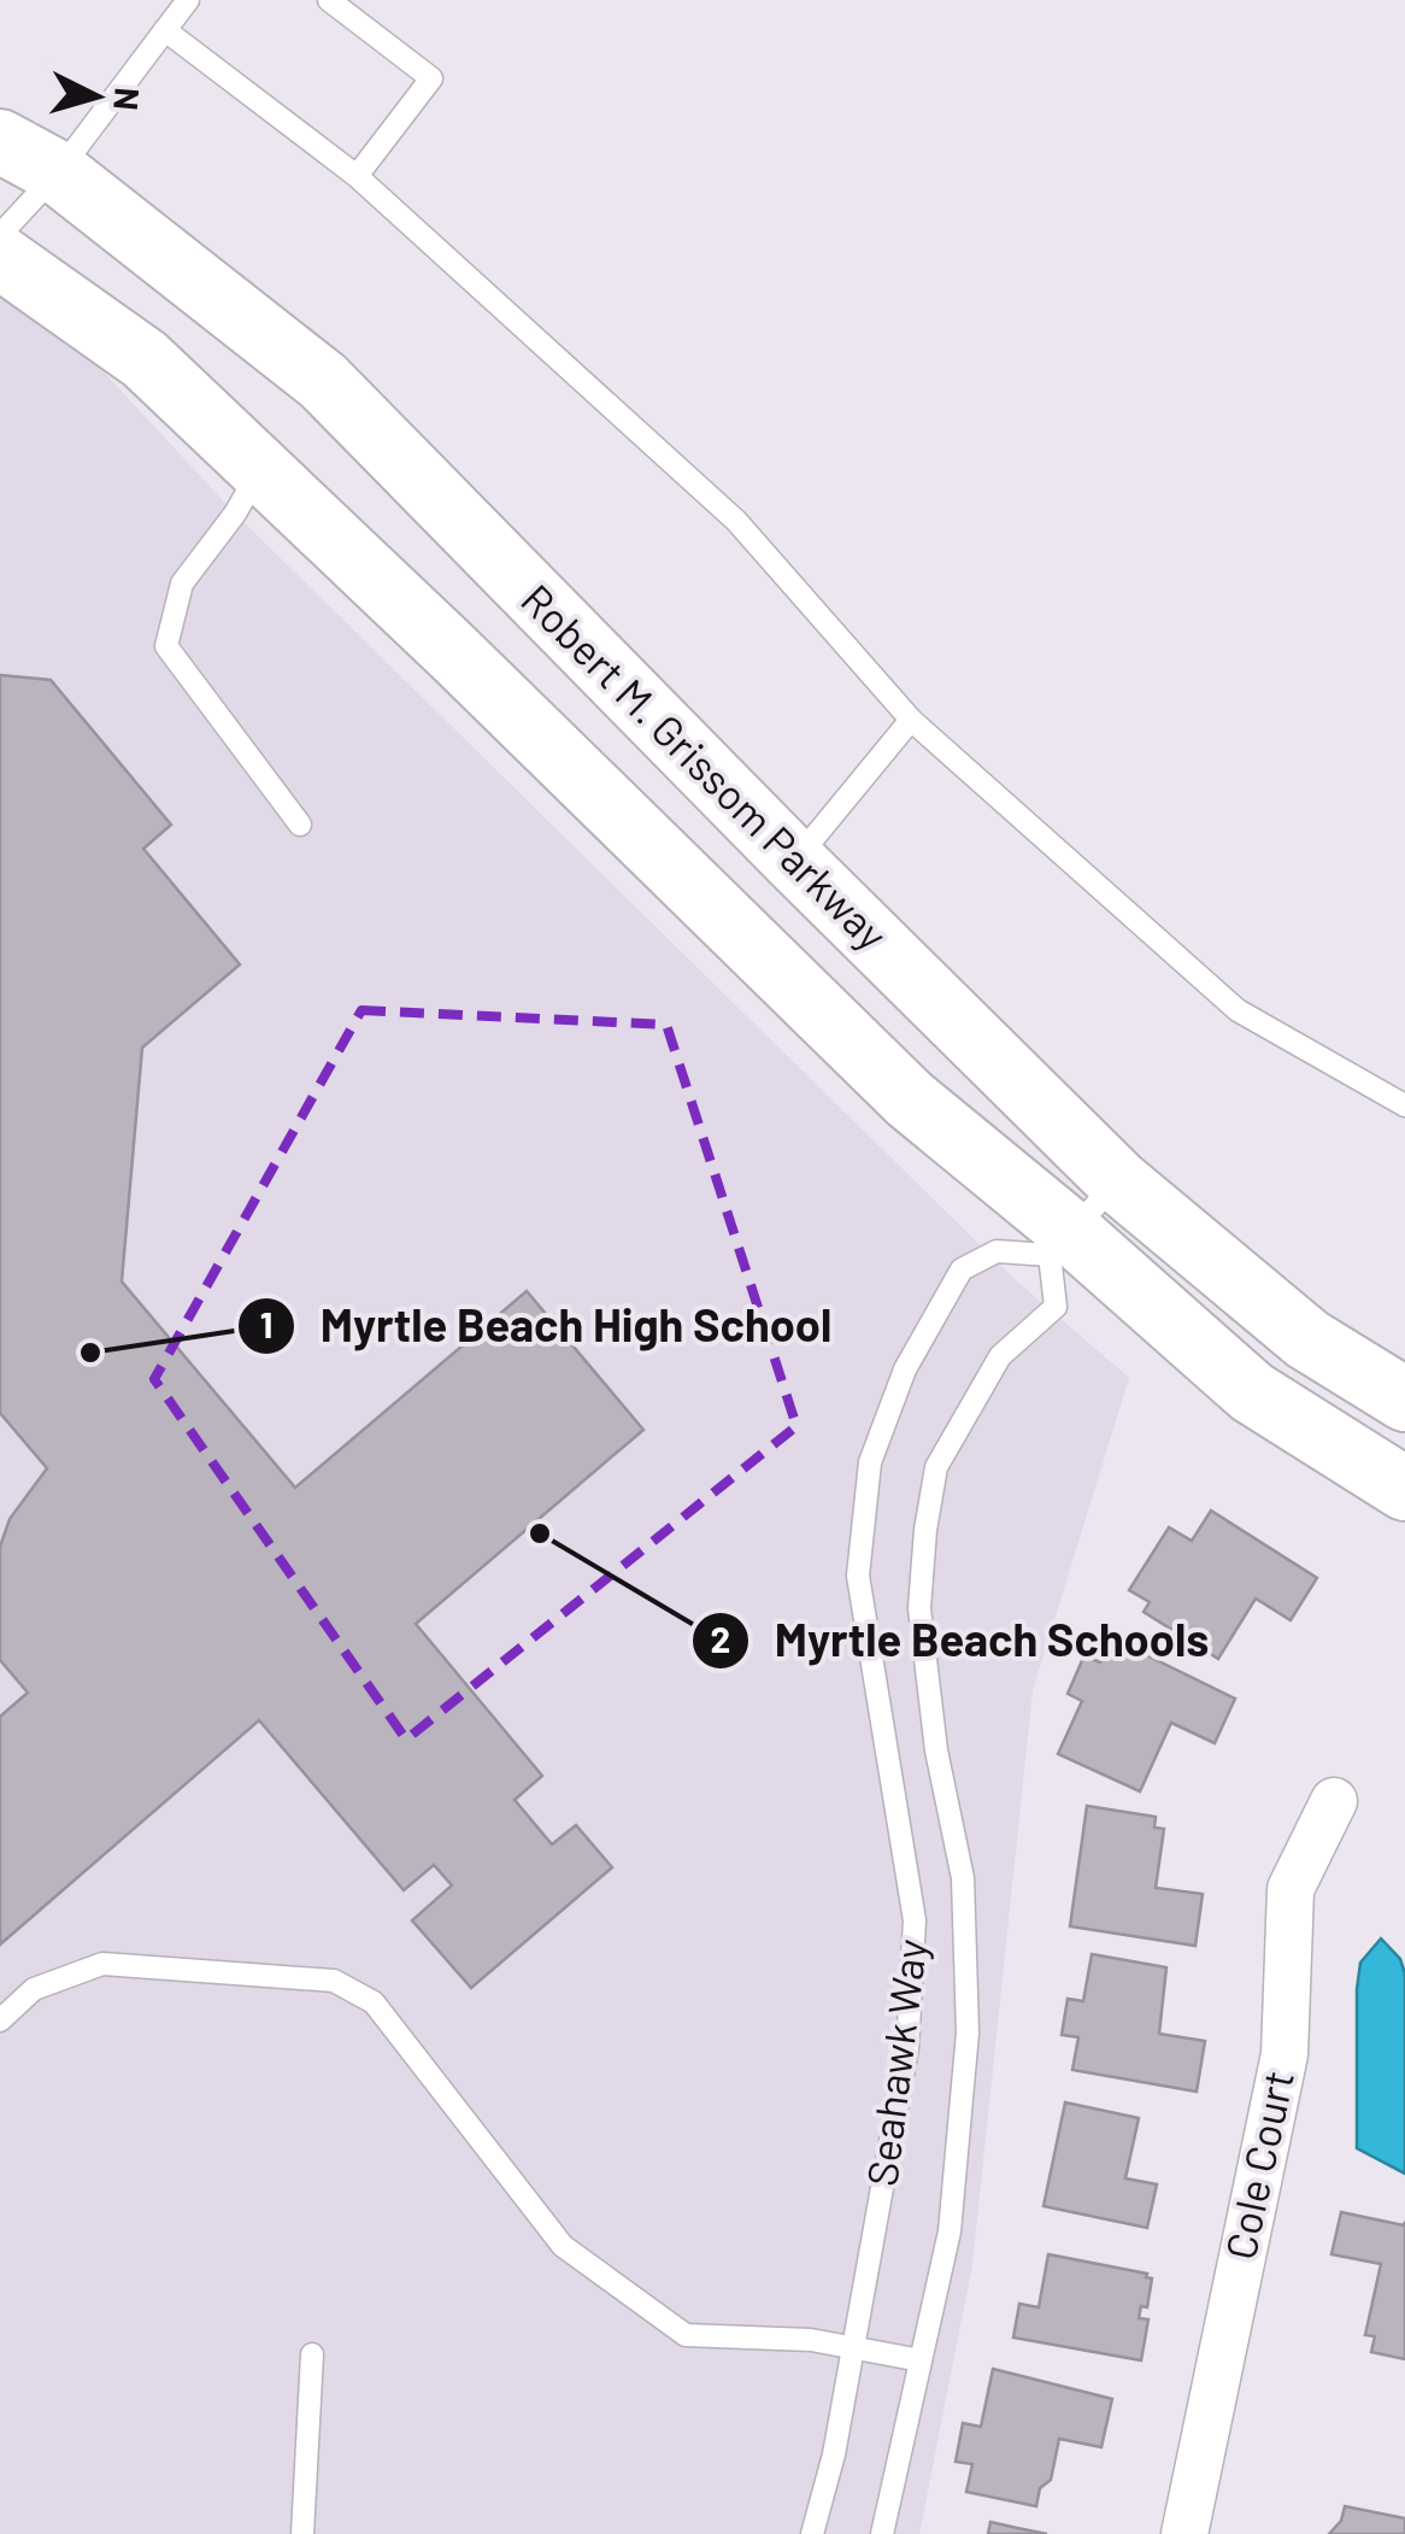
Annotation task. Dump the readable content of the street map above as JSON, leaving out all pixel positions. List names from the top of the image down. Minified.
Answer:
{"streets":{"main road":["Robert M. Grissom Parkway"],"street":["Cole Court"],"lane":["Seahawk Way"]},"places":["Myrtle Beach High School","Myrtle Beach Schools"],"north":"right"}
